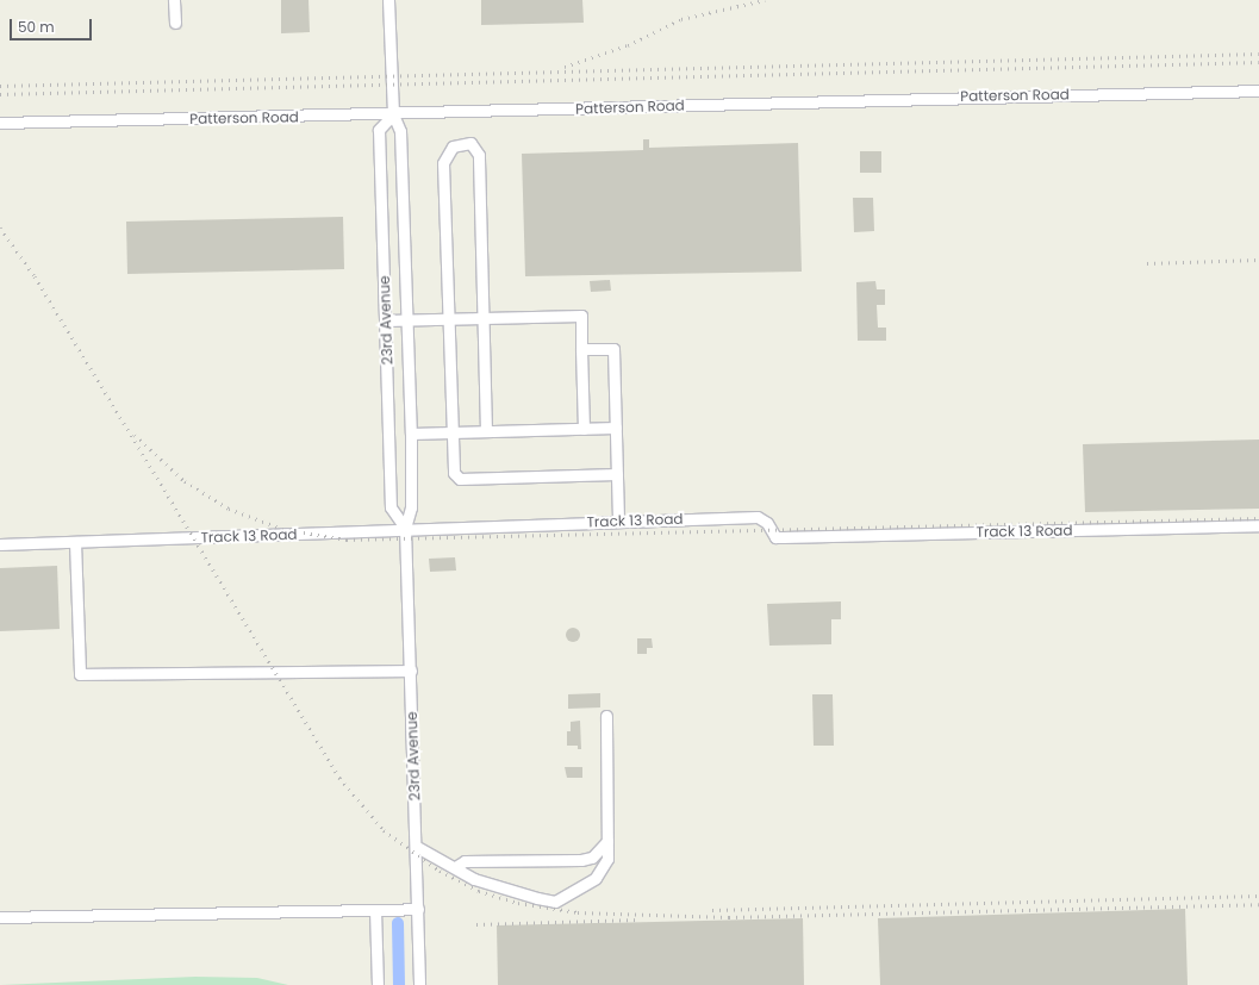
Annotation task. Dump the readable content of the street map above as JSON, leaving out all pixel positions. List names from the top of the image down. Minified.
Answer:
{"streets":{"street":["Patterson Road","23rd Avenue","Track 13 Road"]},"crossings":[["Patterson Road","23rd Avenue"],["23rd Avenue","Track 13 Road"]],"scale_bar":"50 m"}
